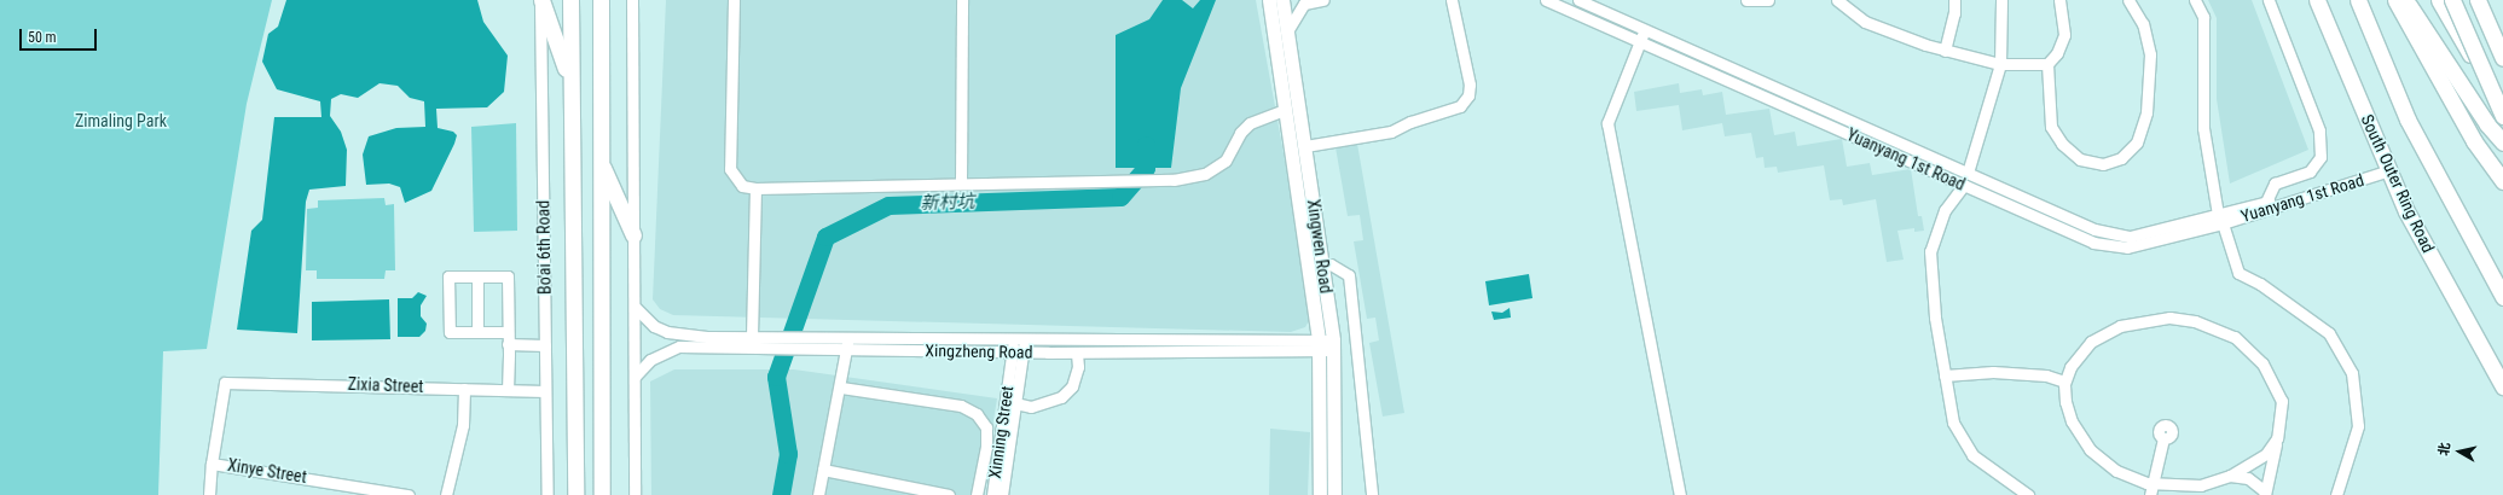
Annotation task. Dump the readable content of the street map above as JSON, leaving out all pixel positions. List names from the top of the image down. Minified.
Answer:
{"streets":{"highway":["South Outer Ring Road","Bo'ai 6th Road"],"main road":["Xingwen Road"],"street":["Yuanyang 1st Road","Xingzheng Road","Zixia Street","Xinning Street","Xinye Street"]},"crossings":[["Yuanyang 1st Road","South Outer Ring Road"],["Xingwen Road","Xingzheng Road"],["Bo'ai 6th Road","Zixia Street"],["Xingzheng Road","Xinning Street"],["Zixia Street","Xinye Street"]],"water":["新村坑"],"parks":["Zimaling Park"],"scale_bar":"50 m","north":"left"}
